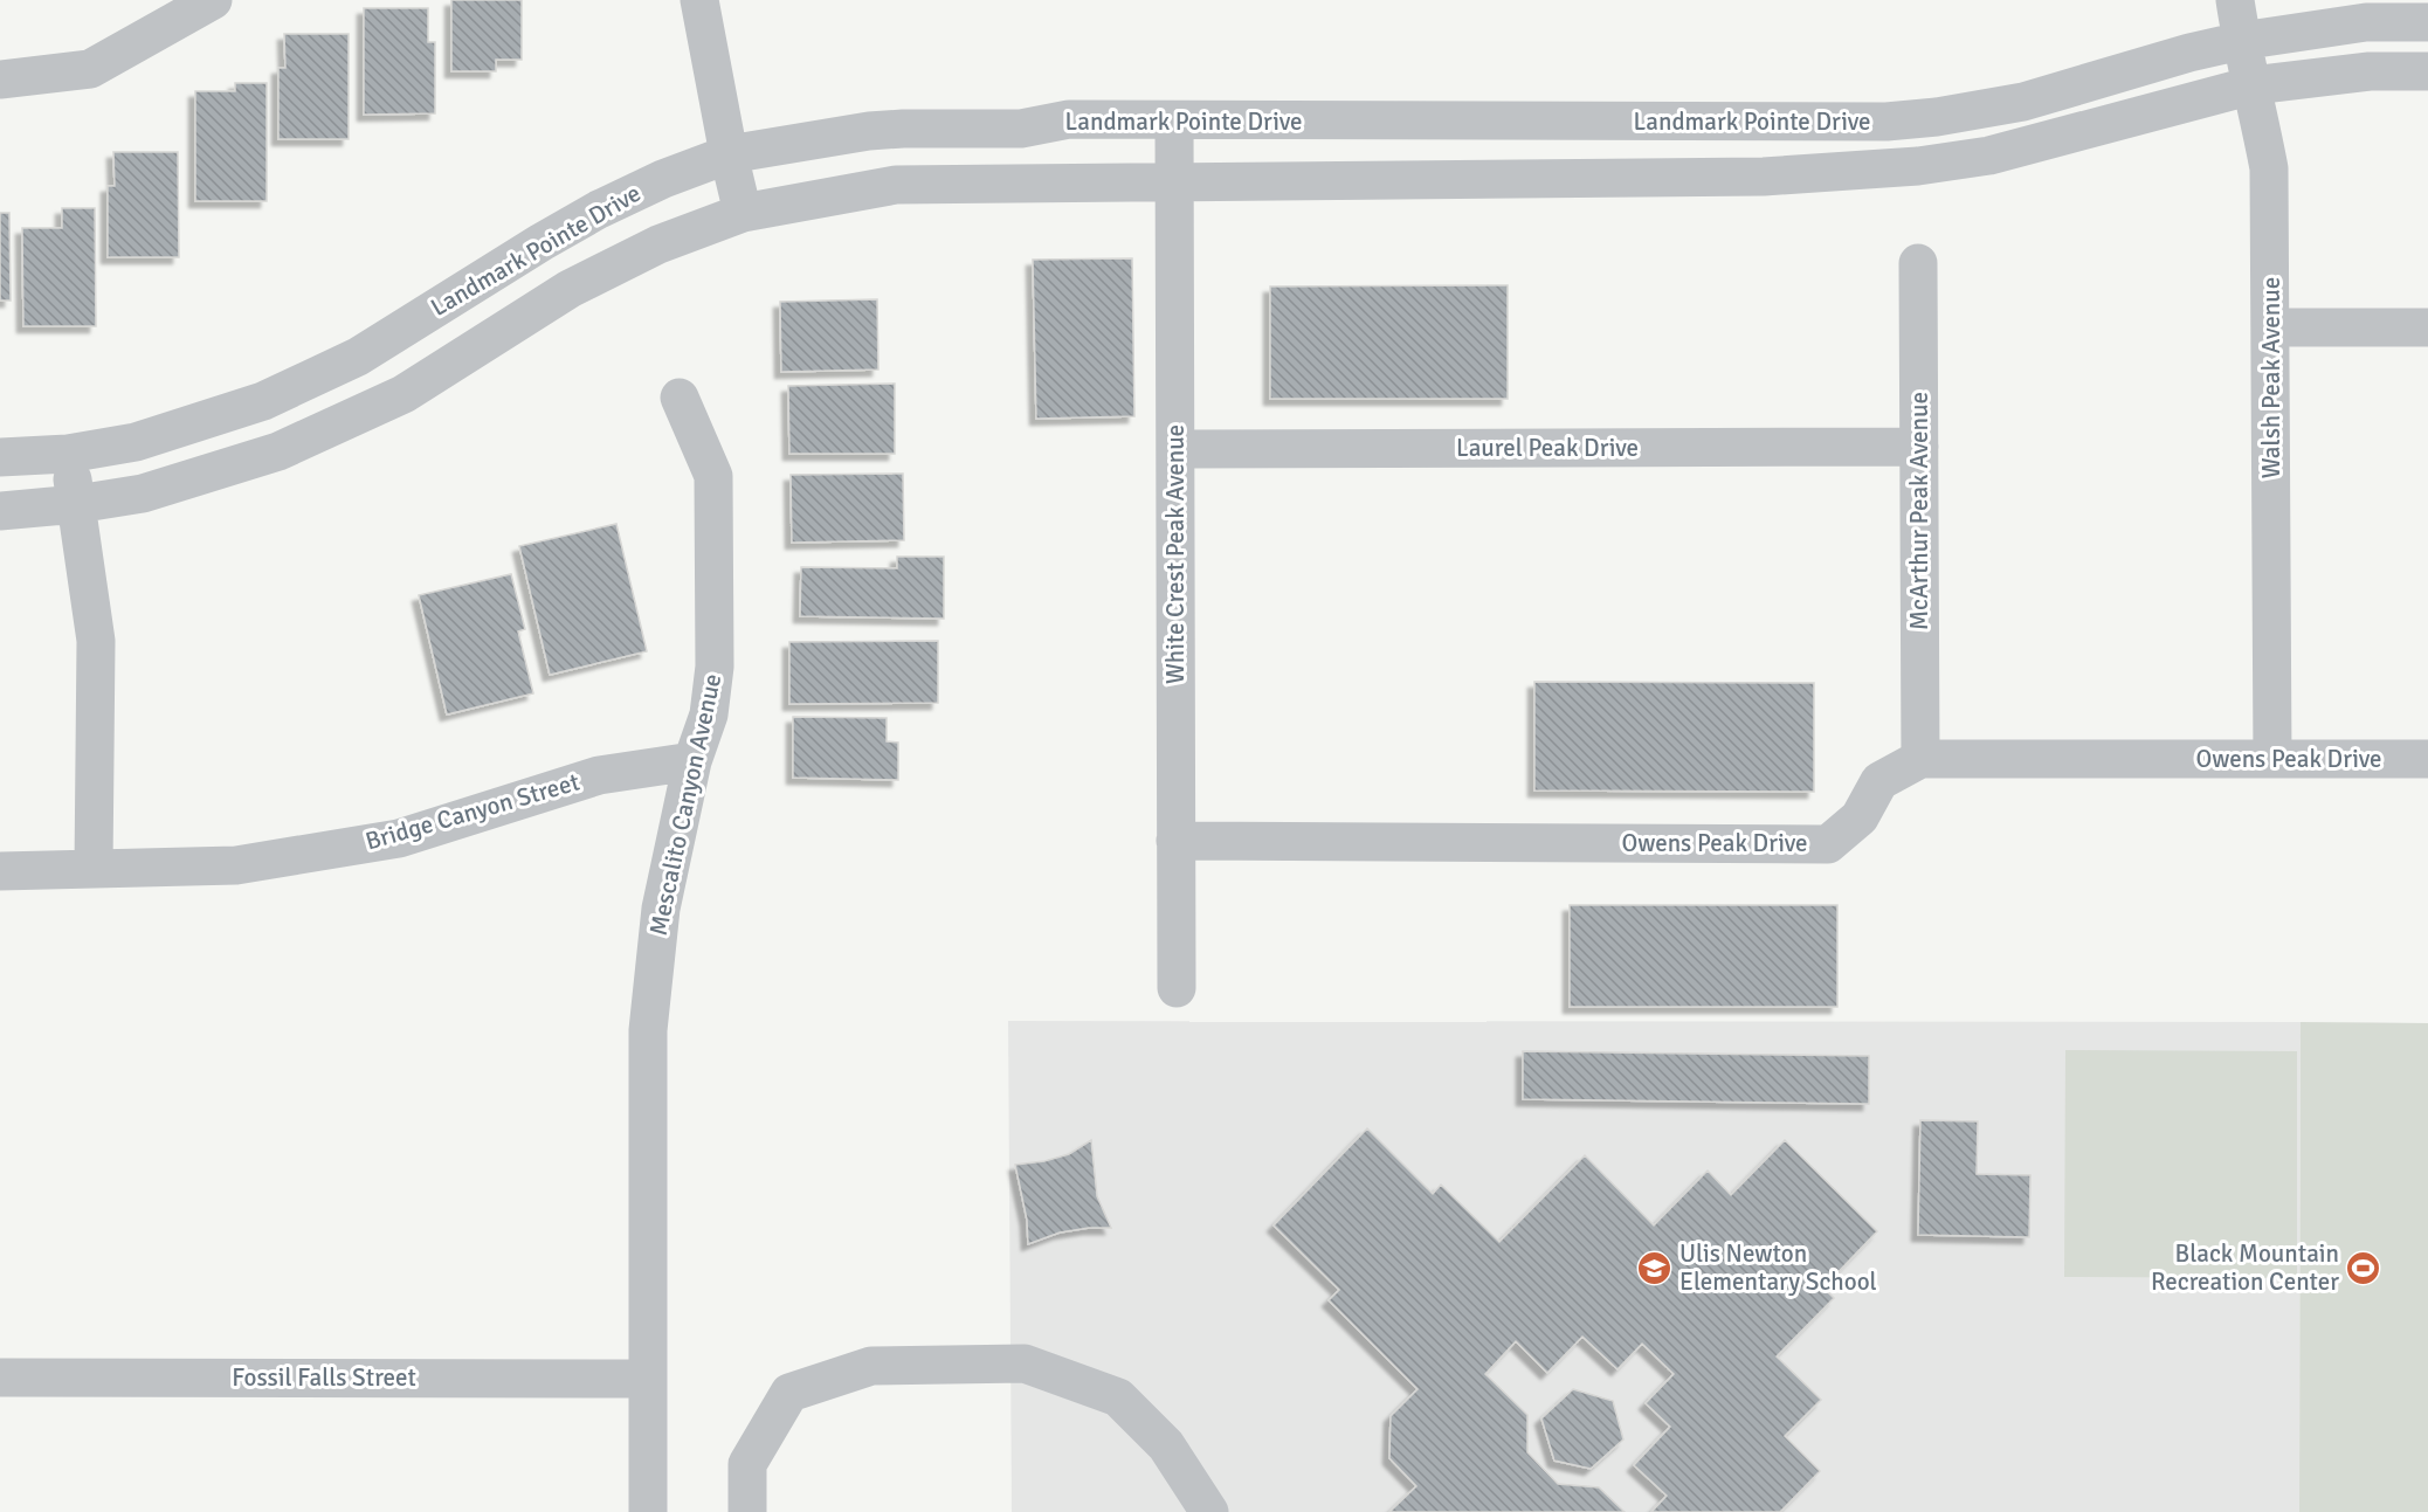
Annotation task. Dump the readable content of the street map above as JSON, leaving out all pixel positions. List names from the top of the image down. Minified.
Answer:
{"streets":{"street":["Landmark Pointe Drive","Walsh Peak Avenue","Laurel Peak Drive","McArthur Peak Avenue","White Crest Peak Avenue","Owens Peak Drive","Mescalito Canyon Avenue","Bridge Canyon Street","Fossil Falls Street"]},"crossings":[["Landmark Pointe Drive","Walsh Peak Avenue"],["Landmark Pointe Drive","White Crest Peak Avenue"],["Walsh Peak Avenue","Owens Peak Drive"],["Laurel Peak Drive","McArthur Peak Avenue"],["Laurel Peak Drive","White Crest Peak Avenue"],["McArthur Peak Avenue","Owens Peak Drive"],["White Crest Peak Avenue","Owens Peak Drive"],["Mescalito Canyon Avenue","Bridge Canyon Street"],["Mescalito Canyon Avenue","Fossil Falls Street"]],"places":{"school or university":["Ulis Newton Elementary School"],"sports":["Black Mountain Recreation Center"]}}
